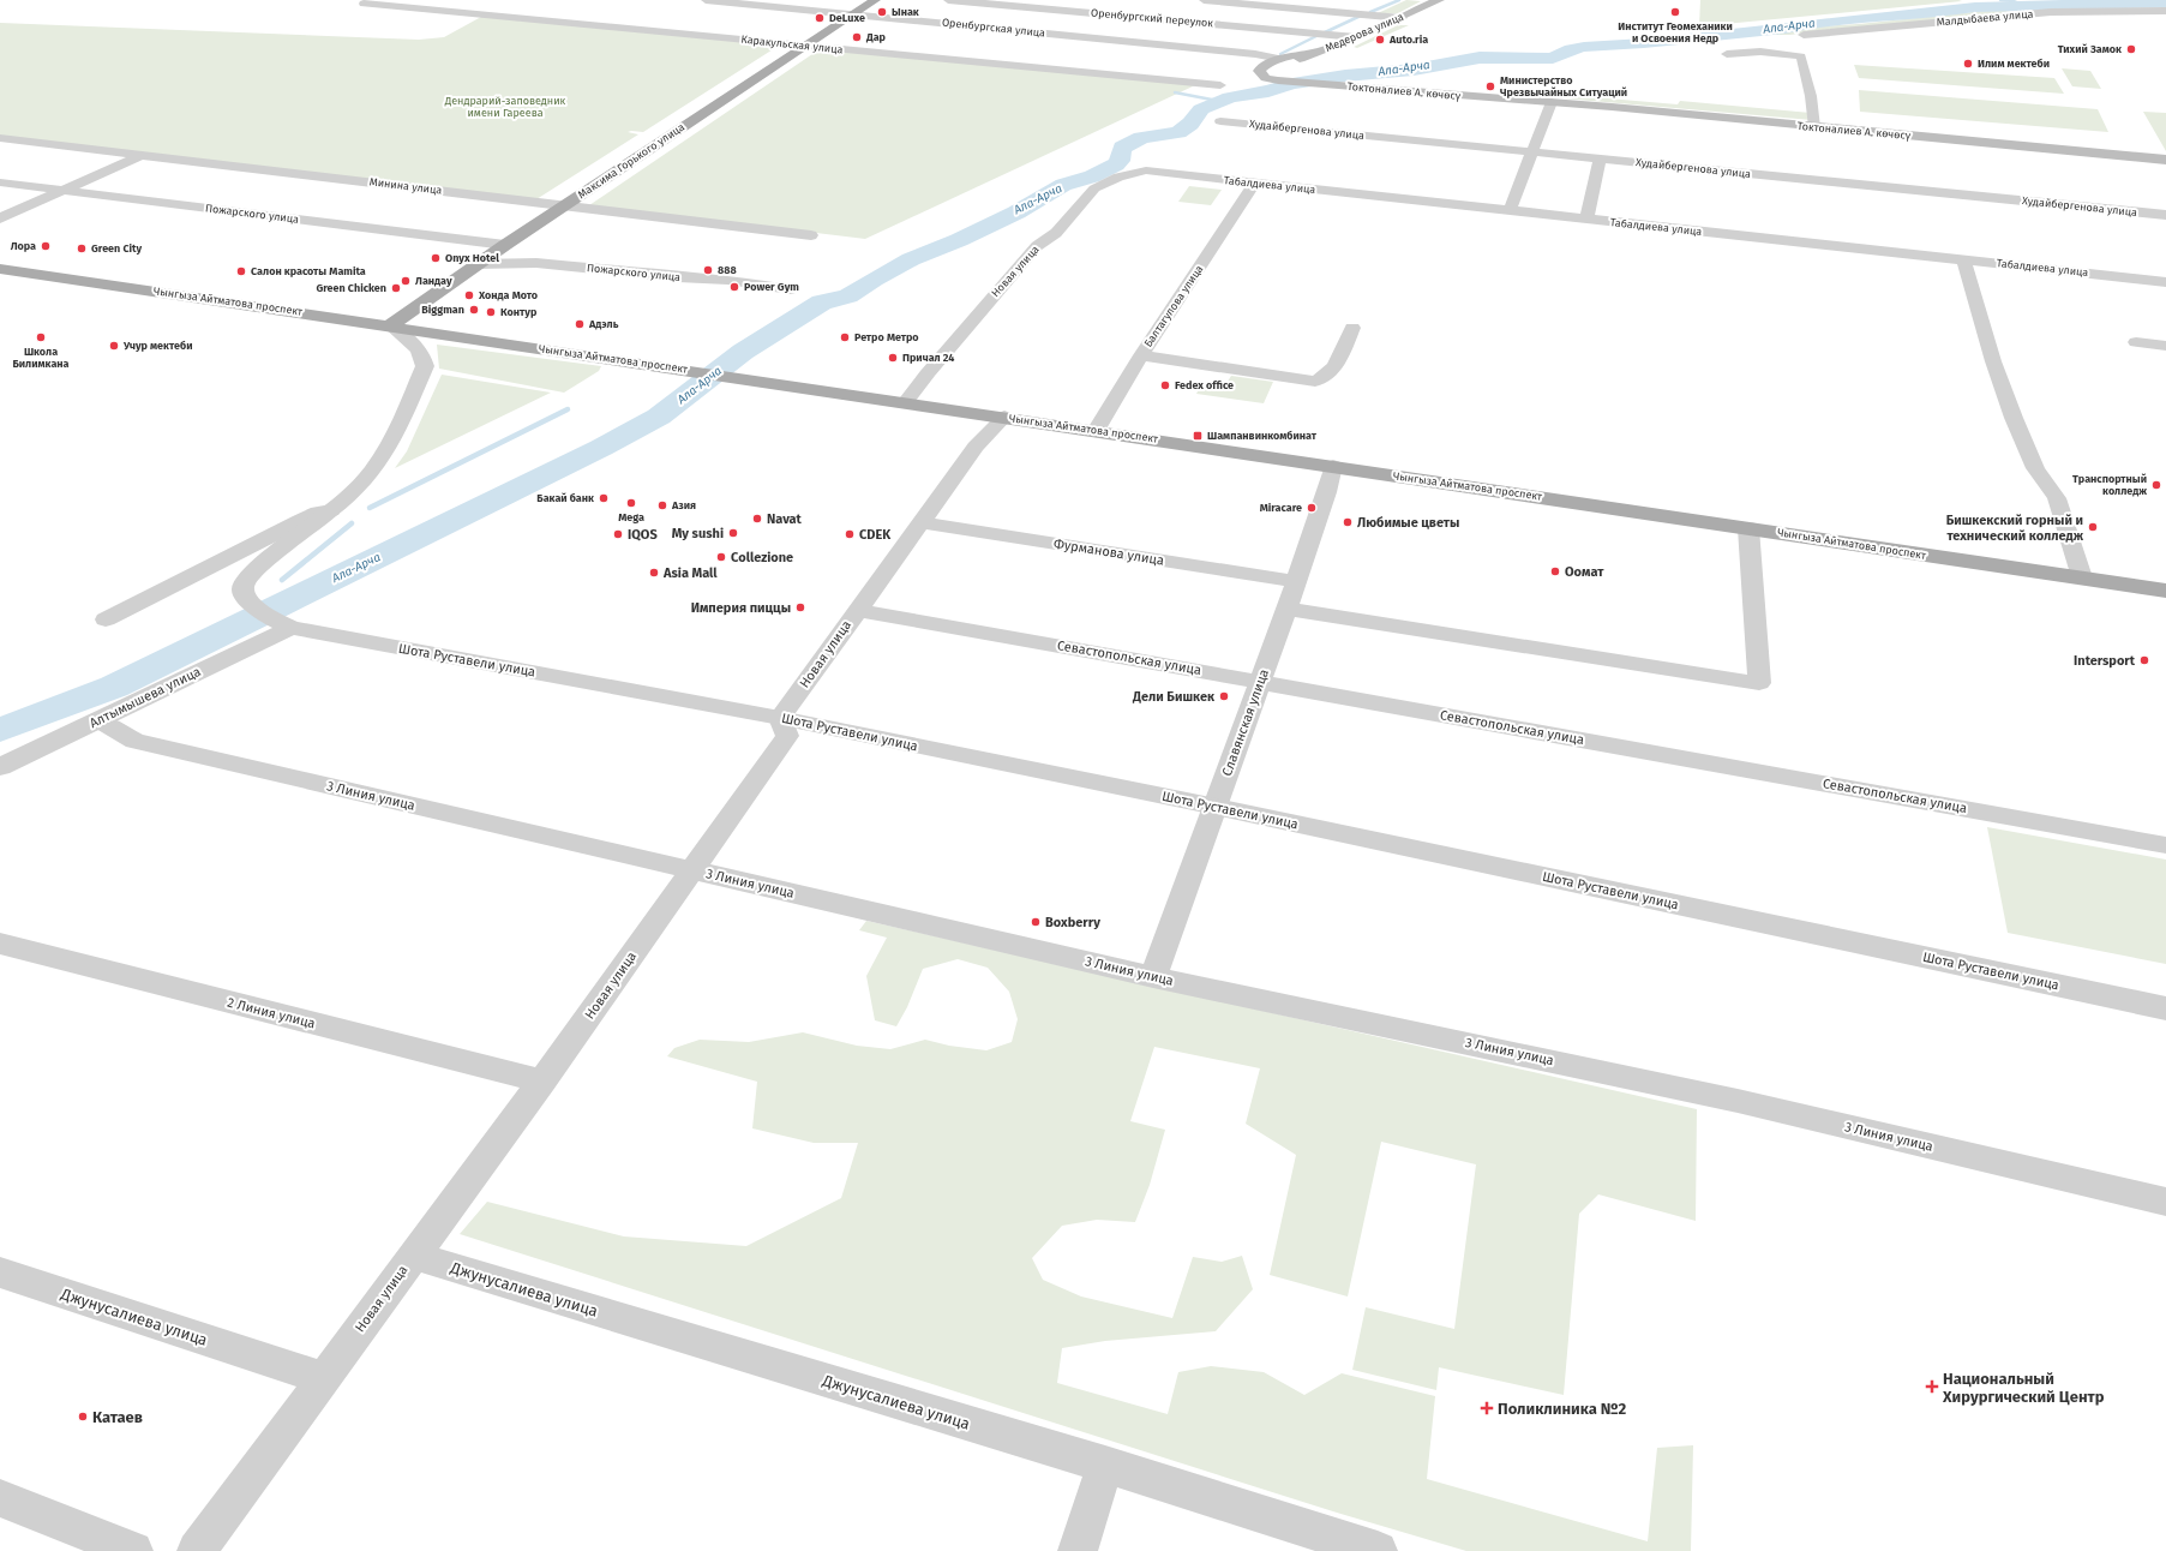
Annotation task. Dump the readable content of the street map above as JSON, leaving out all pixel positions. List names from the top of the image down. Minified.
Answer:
{"streets":{"main road":["Медерова улица","Токтоналиев А. көчөсү","Максима Горького улица","Чынгыза Айтматова проспект"],"street":["Оренбургский переулок","Малдыбаева улица","Оренбургская улица","Каракульская улица","Худайбергенова улица","Табалдиева улица","Минина улица","Пожарского улица","Новая улица","Балтагулова улица","Фурманова улица","Севастопольская улица","Шота Руставели улица","Алтымышева улица","Славянская улица","3 Линия улица","2 Линия улица","Джунусалиева улица"]},"crossings":[["Оренбургский переулок","Медерова улица"],["Оренбургская улица","Максима Горького улица"],["Каракульская улица","Максима Горького улица"],["Максима Горького улица","Минина улица"],["Максима Горького улица","Пожарского улица"],["Максима Горького улица","Чынгыза Айтматова проспект"],["Табалдиева улица","Новая улица"],["Табалдиева улица","Балтагулова улица"],["Новая улица","Чынгыза Айтматова проспект"],["Новая улица","Фурманова улица"],["Новая улица","Севастопольская улица"],["Новая улица","Шота Руставели улица"],["Новая улица","3 Линия улица"],["Новая улица","2 Линия улица"],["Новая улица","Джунусалиева улица"],["Чынгыза Айтматова проспект","Балтагулова улица"],["Чынгыза Айтматова проспект","Славянская улица"],["Фурманова улица","Славянская улица"],["Севастопольская улица","Славянская улица"],["Шота Руставели улица","Алтымышева улица"],["Шота Руставели улица","Славянская улица"],["Алтымышева улица","3 Линия улица"],["Славянская улица","3 Линия улица"]],"water":["Ала-Арча"],"parks":["Дендрарий-заповедник имени Гареева"],"places":{"other":["Ынак","Институт Геомеханики и Освоения Недр","DeLuxe","Дар","Auto.ria","Тихий Замок","Илим мектеби","Министерство Чрезвычайных Ситуаций","Лора","Green City","Onyx Hotel","888","Салон красоты Mamita","Ландау","Power Gym","Green Chicken","Хонда Мото","Biggman","Контур","Адэль","Школа Билимкана","Ретро Метро","Учур мектеби","Причал 24","Fedex office","Транспортный колледж","Бакай банк","Mega","Азия","Miracare","Navat","Любимые цветы","Бишкекский горный и технический колледж","My sushi","IQOS","CDEK","Cоllezione","Оомат","Asia Mall","Империя пиццы","Intersport","Дели Бишкек","Boxberry","Катаев"],"transit":["Шампанвинкомбинат"],"health":["Национальный Хирургический Центр","Поликлиника №2"]}}
